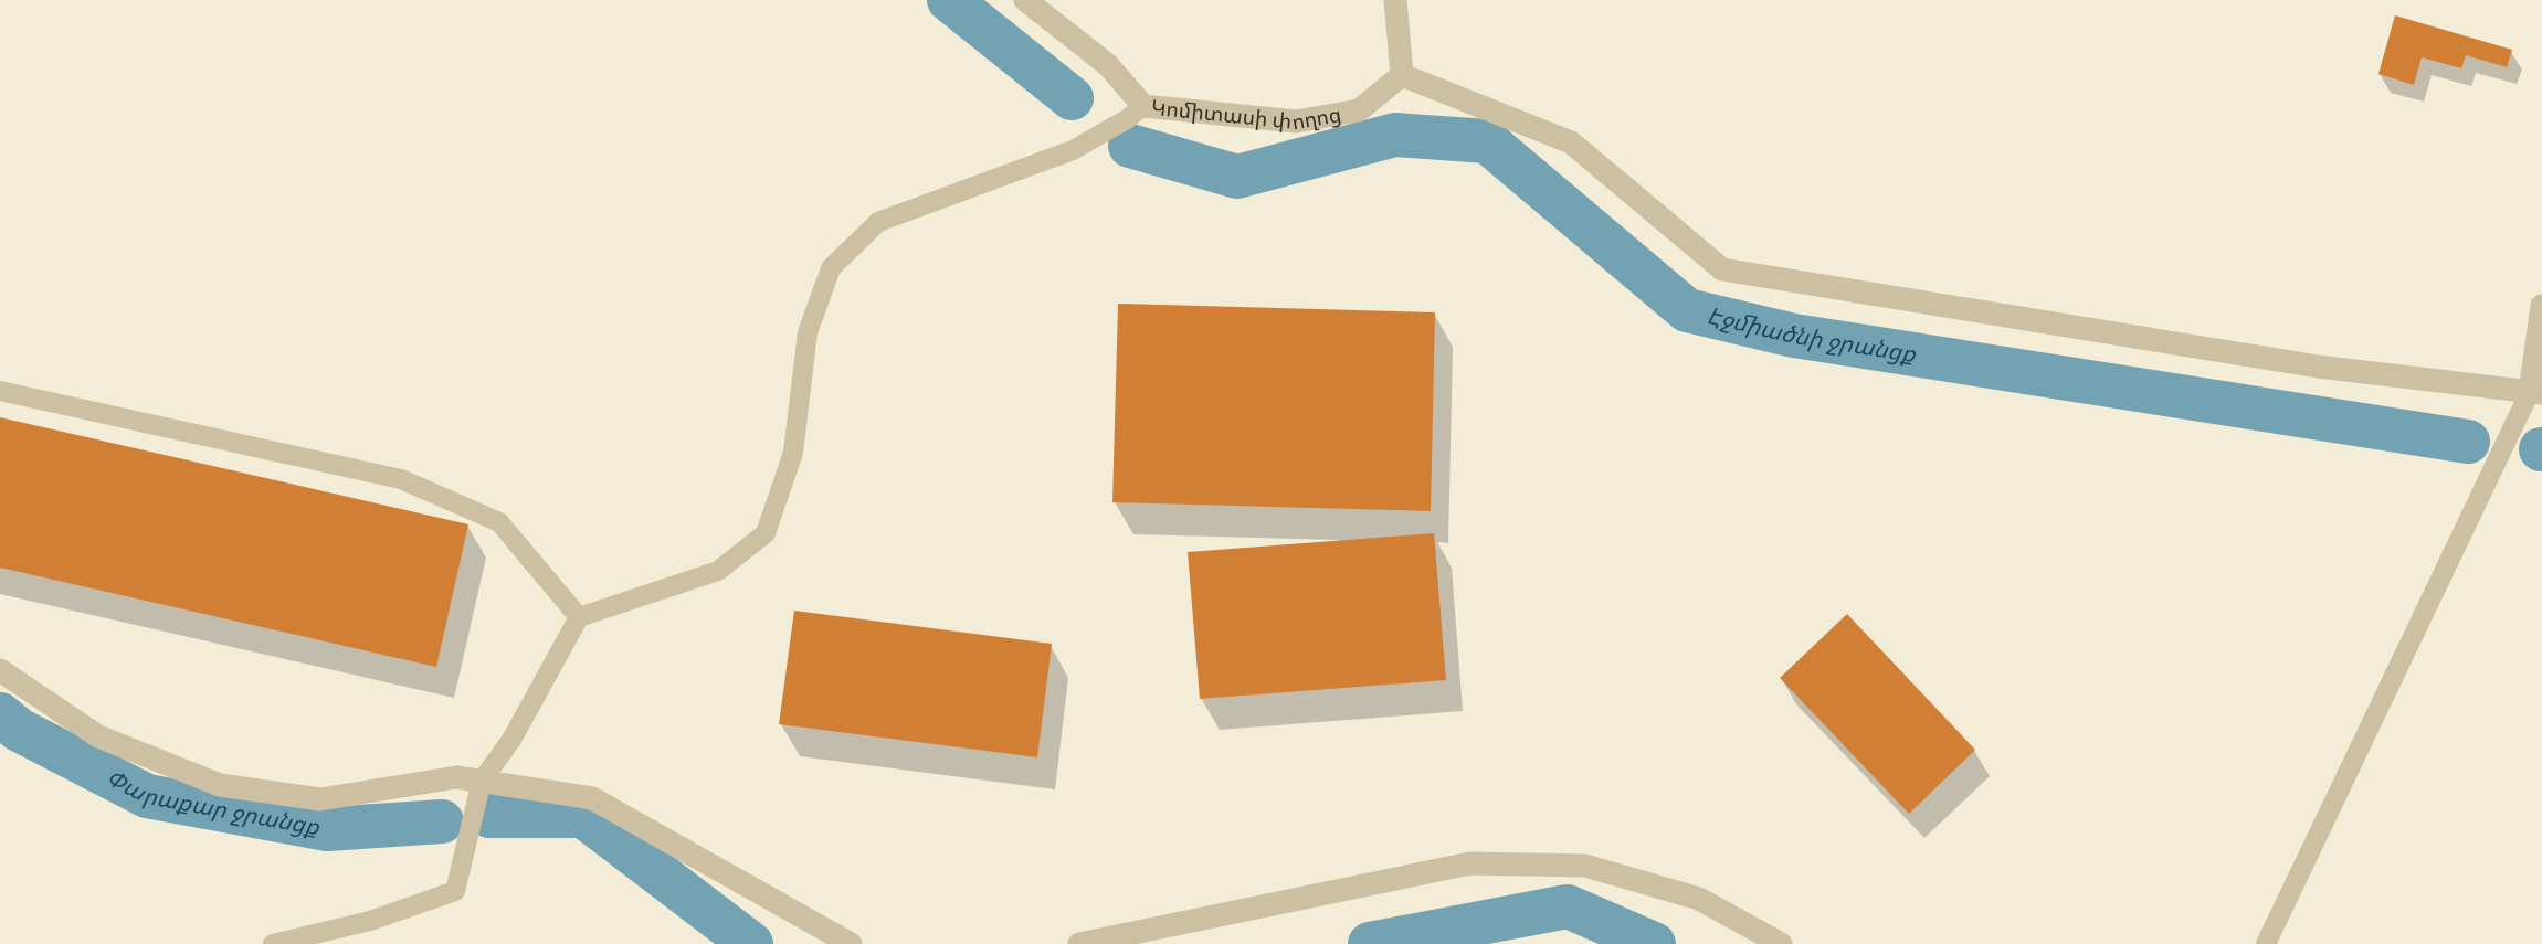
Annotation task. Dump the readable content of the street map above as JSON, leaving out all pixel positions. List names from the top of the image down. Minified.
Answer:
{"streets":{"street":["Կոմիտասի փողոց"]},"water":["Էջմիածնի ջրանցք","Փարաքար ջրանցք"]}
